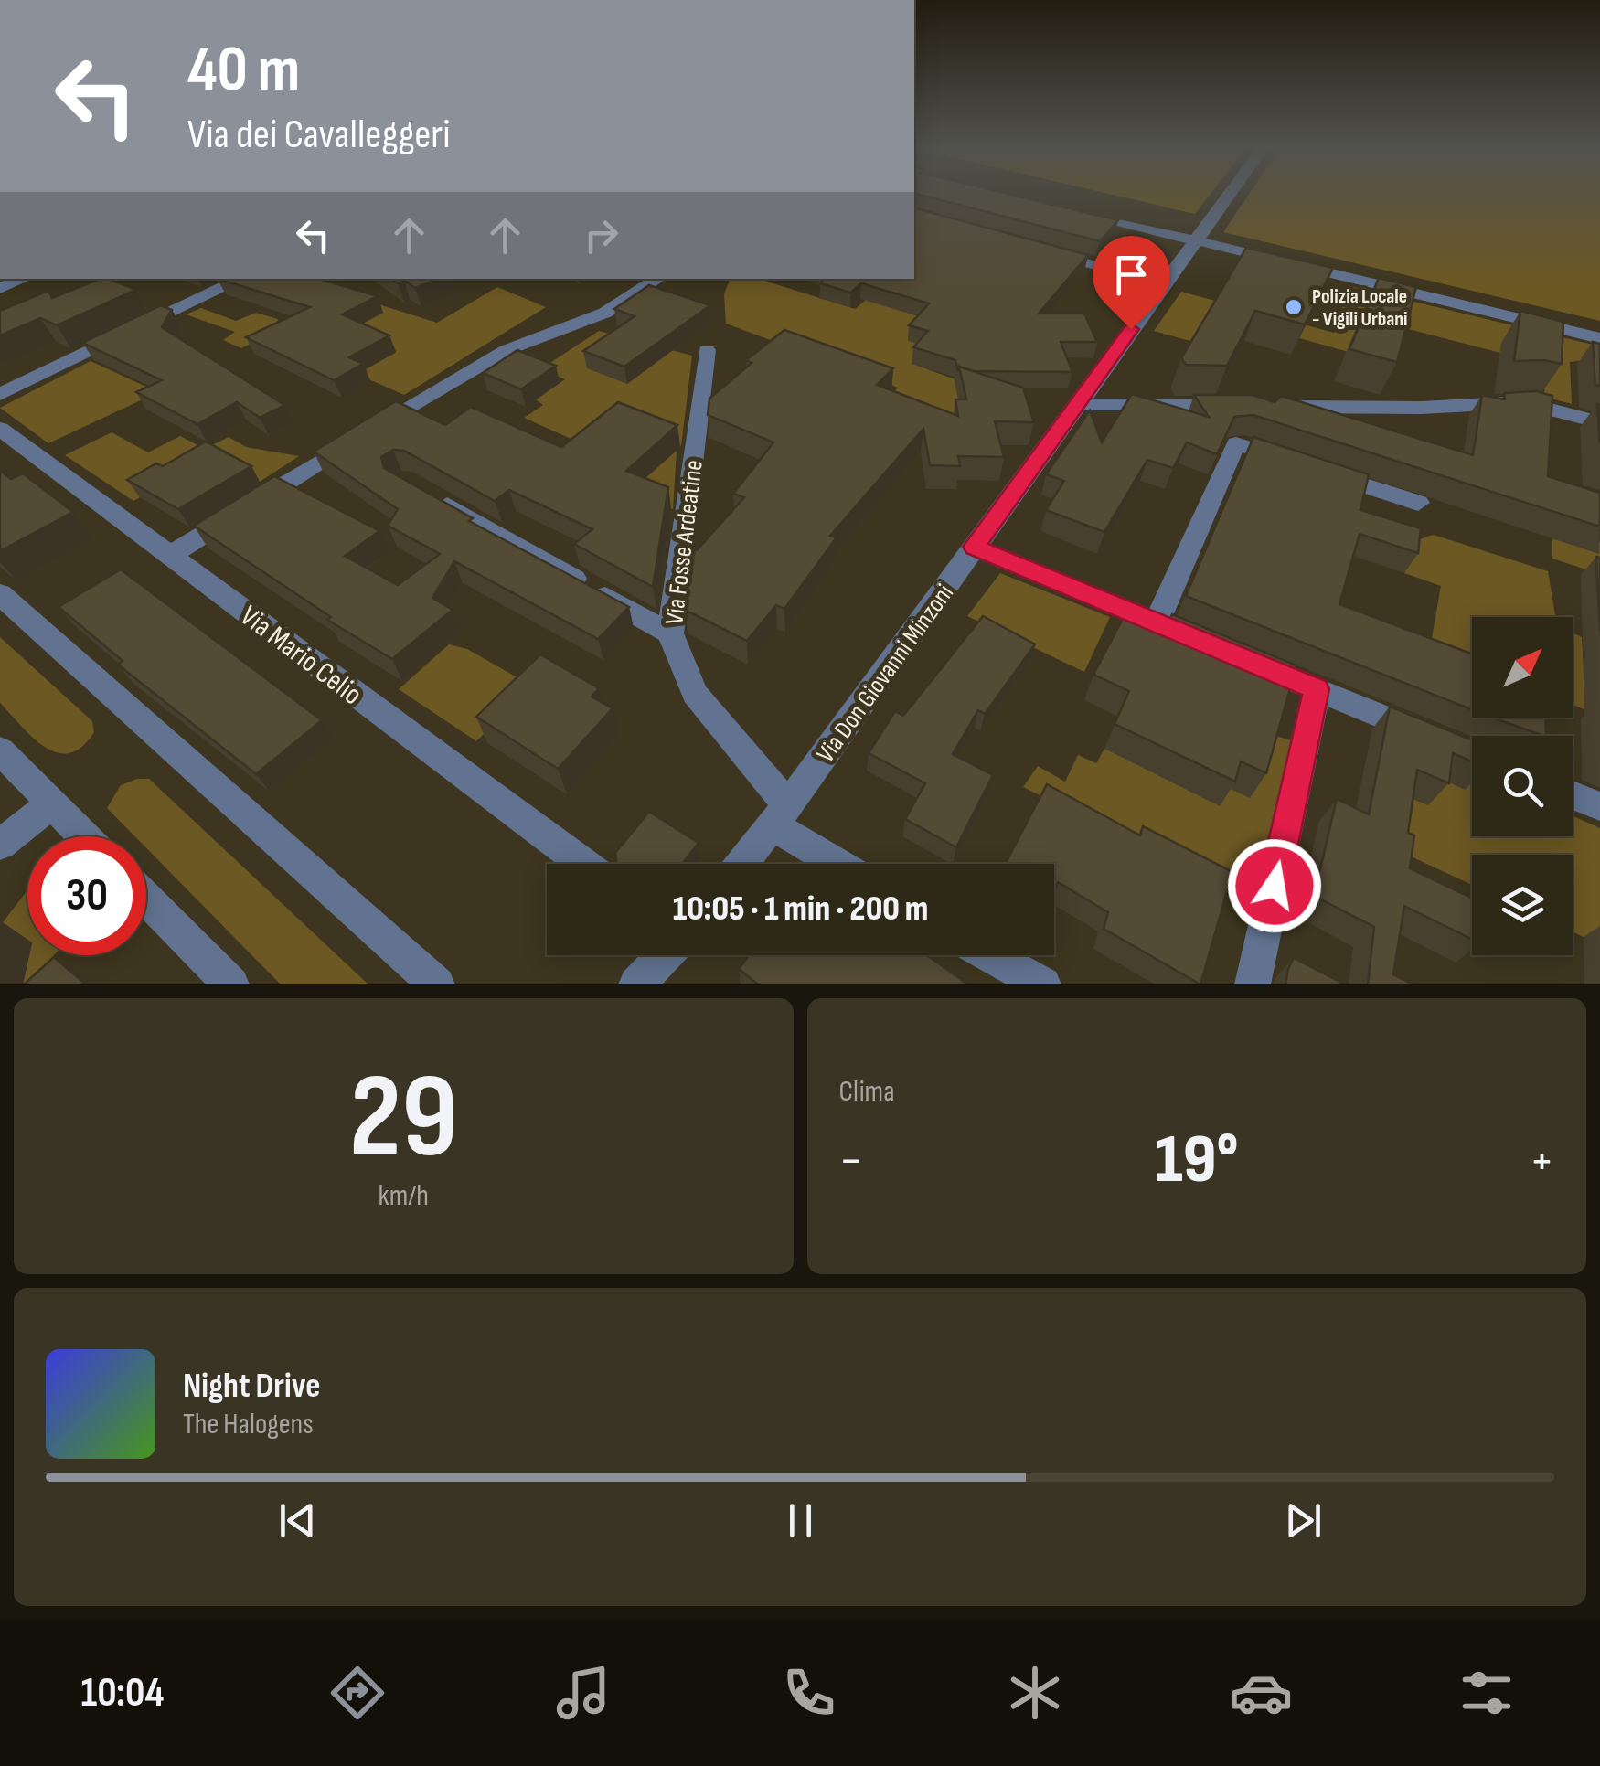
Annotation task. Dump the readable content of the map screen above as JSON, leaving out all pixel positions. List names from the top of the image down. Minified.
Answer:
{"streets":{"street":["Via Fosse Ardeatine","Via Mario Celio","Via Don Giovanni Minzoni"]},"crossings":[["Via Fosse Ardeatine","Via Don Giovanni Minzoni"]],"places":["Polizia Locale - Vigili Urbani"],"north":"top right","page":{"turn":["40 m","Via dei Cavalleggeri"],"limit":"30","trip":"10:05 · 1 min · 200 m","tile":[["29","km/h"],"Clima"],"heat":["−","19°","+"],"song":["Night Drive","The Halogens"],"tabs":"10:04"}}
